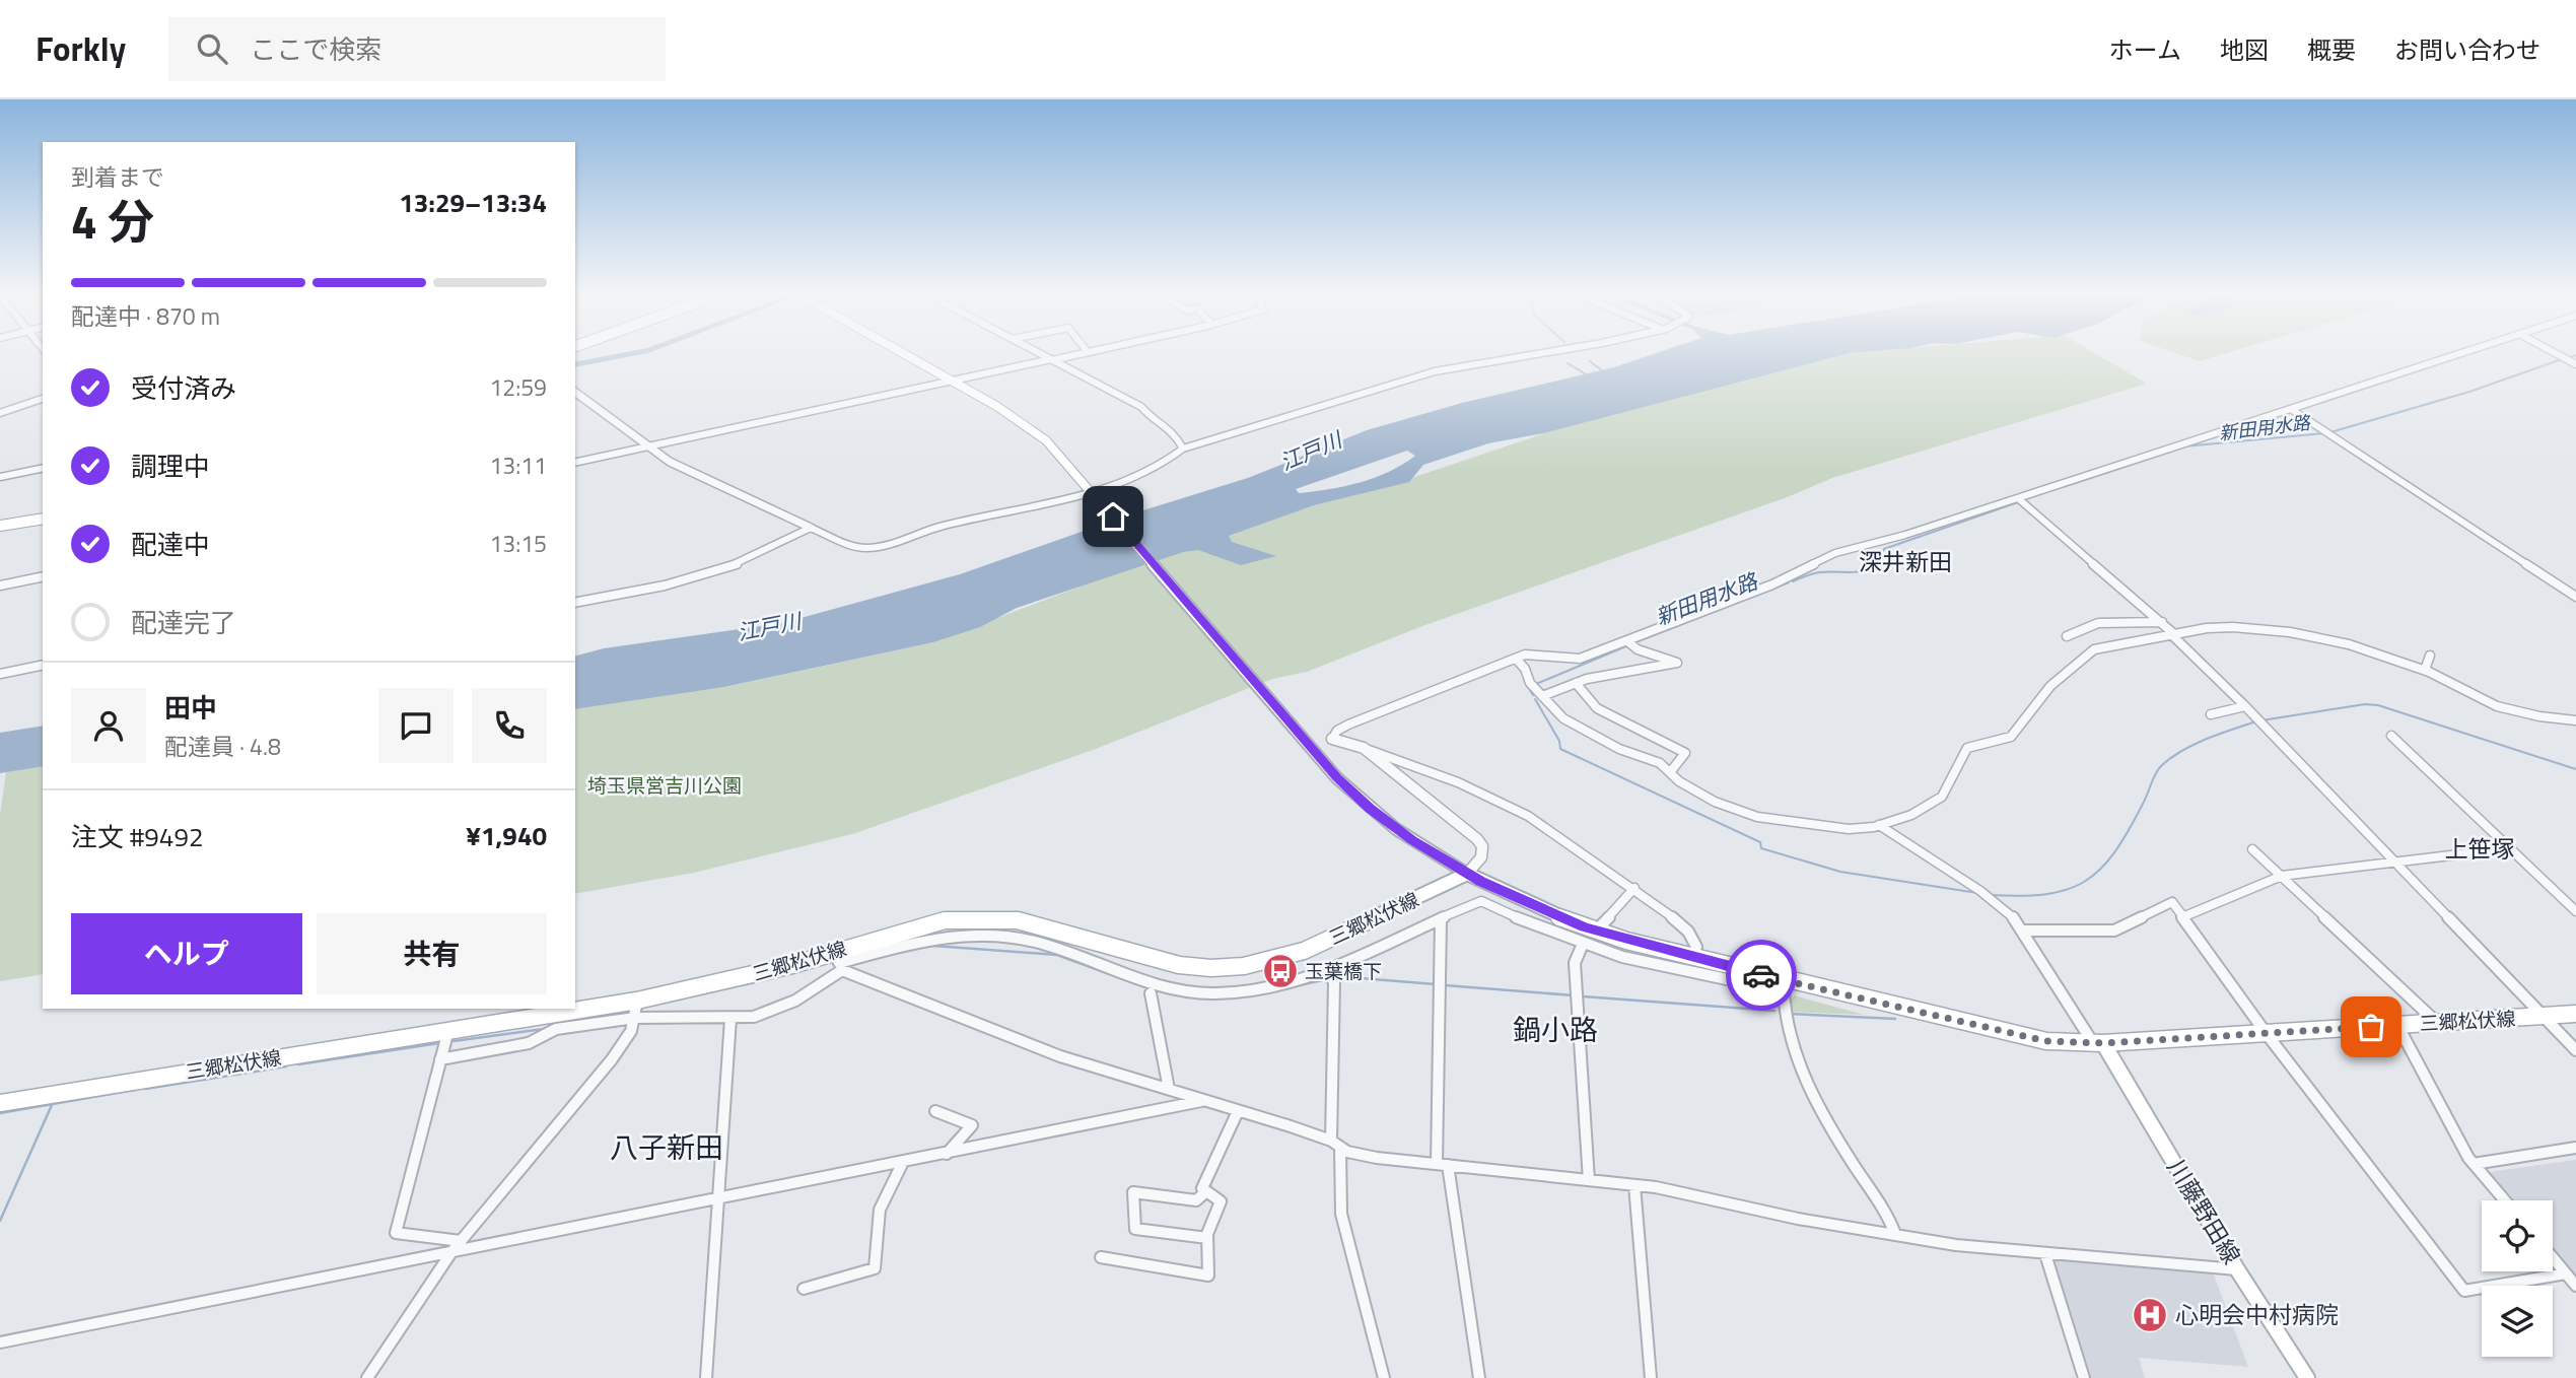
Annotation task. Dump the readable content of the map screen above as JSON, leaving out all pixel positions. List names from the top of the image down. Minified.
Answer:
{"streets":{"main road":["三郷松伏線","川藤野田線"]},"crossings":[["三郷松伏線","川藤野田線"]],"districts":["深井新田","上笹塚","鍋小路","八子新田"],"water":["新田用水路","江戸川"],"parks":["埼玉県営吉川公園"],"places":{"bus stop":["玉葉橋下"],"hospital":["心明会中村病院"]},"page":{"header":"Forkly","search":"ここで検索","nav":["ホーム","地図","概要","お問い合わせ"],"heading":["4 分","到着まで","13:29–13:34"],"panel":["田中","配達員 · 4.8","注文 #9492","¥1,940"],"bar":"配達中 · 870 m","list":[["受付済み","12:59"],["調理中","13:11"],["配達中","13:15"],"配達完了"],"buttons":["ヘルプ","共有"]}}
